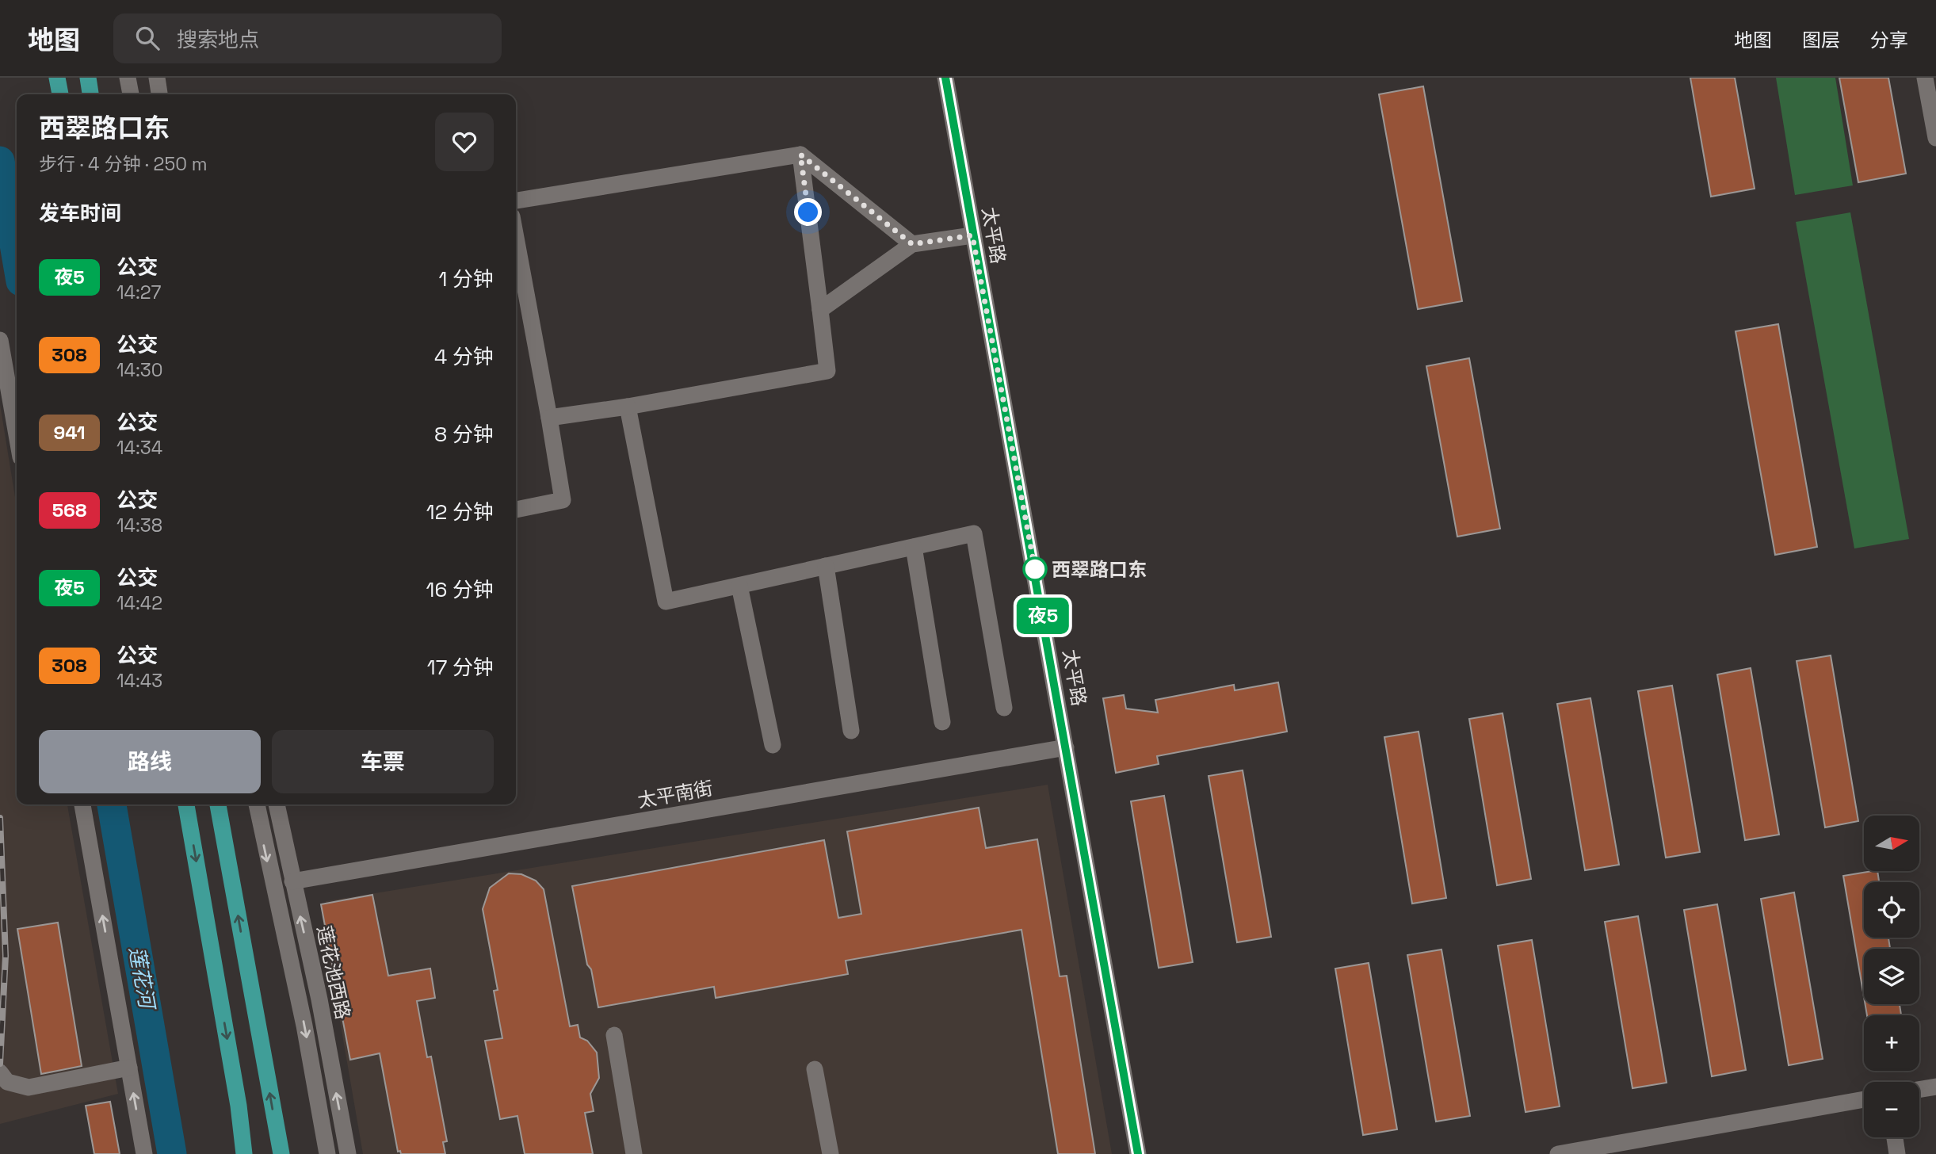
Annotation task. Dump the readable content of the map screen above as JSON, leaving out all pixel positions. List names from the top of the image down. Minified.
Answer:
{"streets":{"street":["太平路","太平南街","莲花池西路"]},"crossings":[["太平路","太平南街"],["太平南街","莲花池西路"]],"water":["莲花河"],"places":["西翠路口东"],"lines":["bus line 夜5"],"north":"right","page":{"header":"地图","search":"搜索地点","nav":["地图","图层","分享"],"on_map":"夜5","heading":[["西翠路口东","步行 · 4 分钟 · 250 m"],"发车时间"],"list":[{"mark":"夜5","name":"公交","note":"14:27","value":"1 分钟"},{"mark":"308","name":"公交","note":"14:30","value":"4 分钟"},{"mark":"941","name":"公交","note":"14:34","value":"8 分钟"},{"mark":"568","name":"公交","note":"14:38","value":"12 分钟"},{"mark":"夜5","name":"公交","note":"14:42","value":"16 分钟"},{"mark":"308","name":"公交","note":"14:43","value":"17 分钟"}],"buttons":["路线","车票"],"map_buttons":["+","−"]}}
